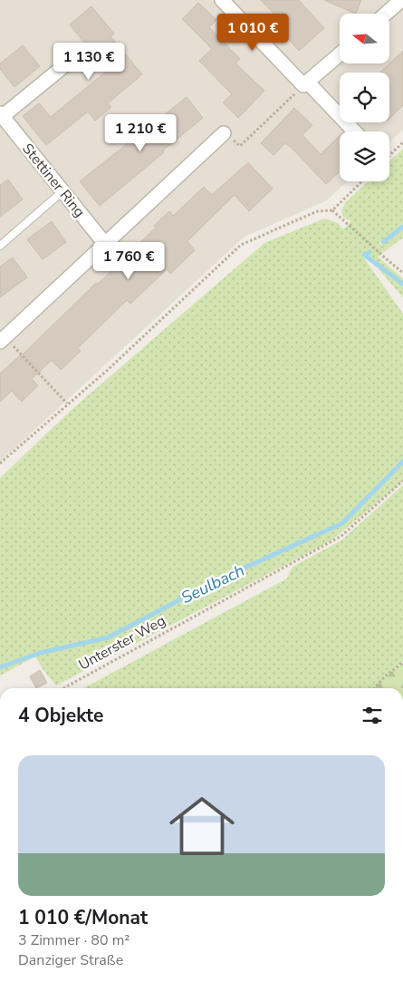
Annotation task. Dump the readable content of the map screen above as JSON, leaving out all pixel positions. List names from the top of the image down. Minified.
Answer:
{"streets":{"street":["Stettiner Ring"],"path":["Unterster Weg"]},"water":["Seulbach"],"north":"left","page":{"price":["1 010 €","1 130 €","1 210 €","1 760 €"],"heading":"4 Objekte","list":[{"name":"1 010 €/Monat","note":"3 Zimmer · 80 m² · Danziger Straße"}]}}
